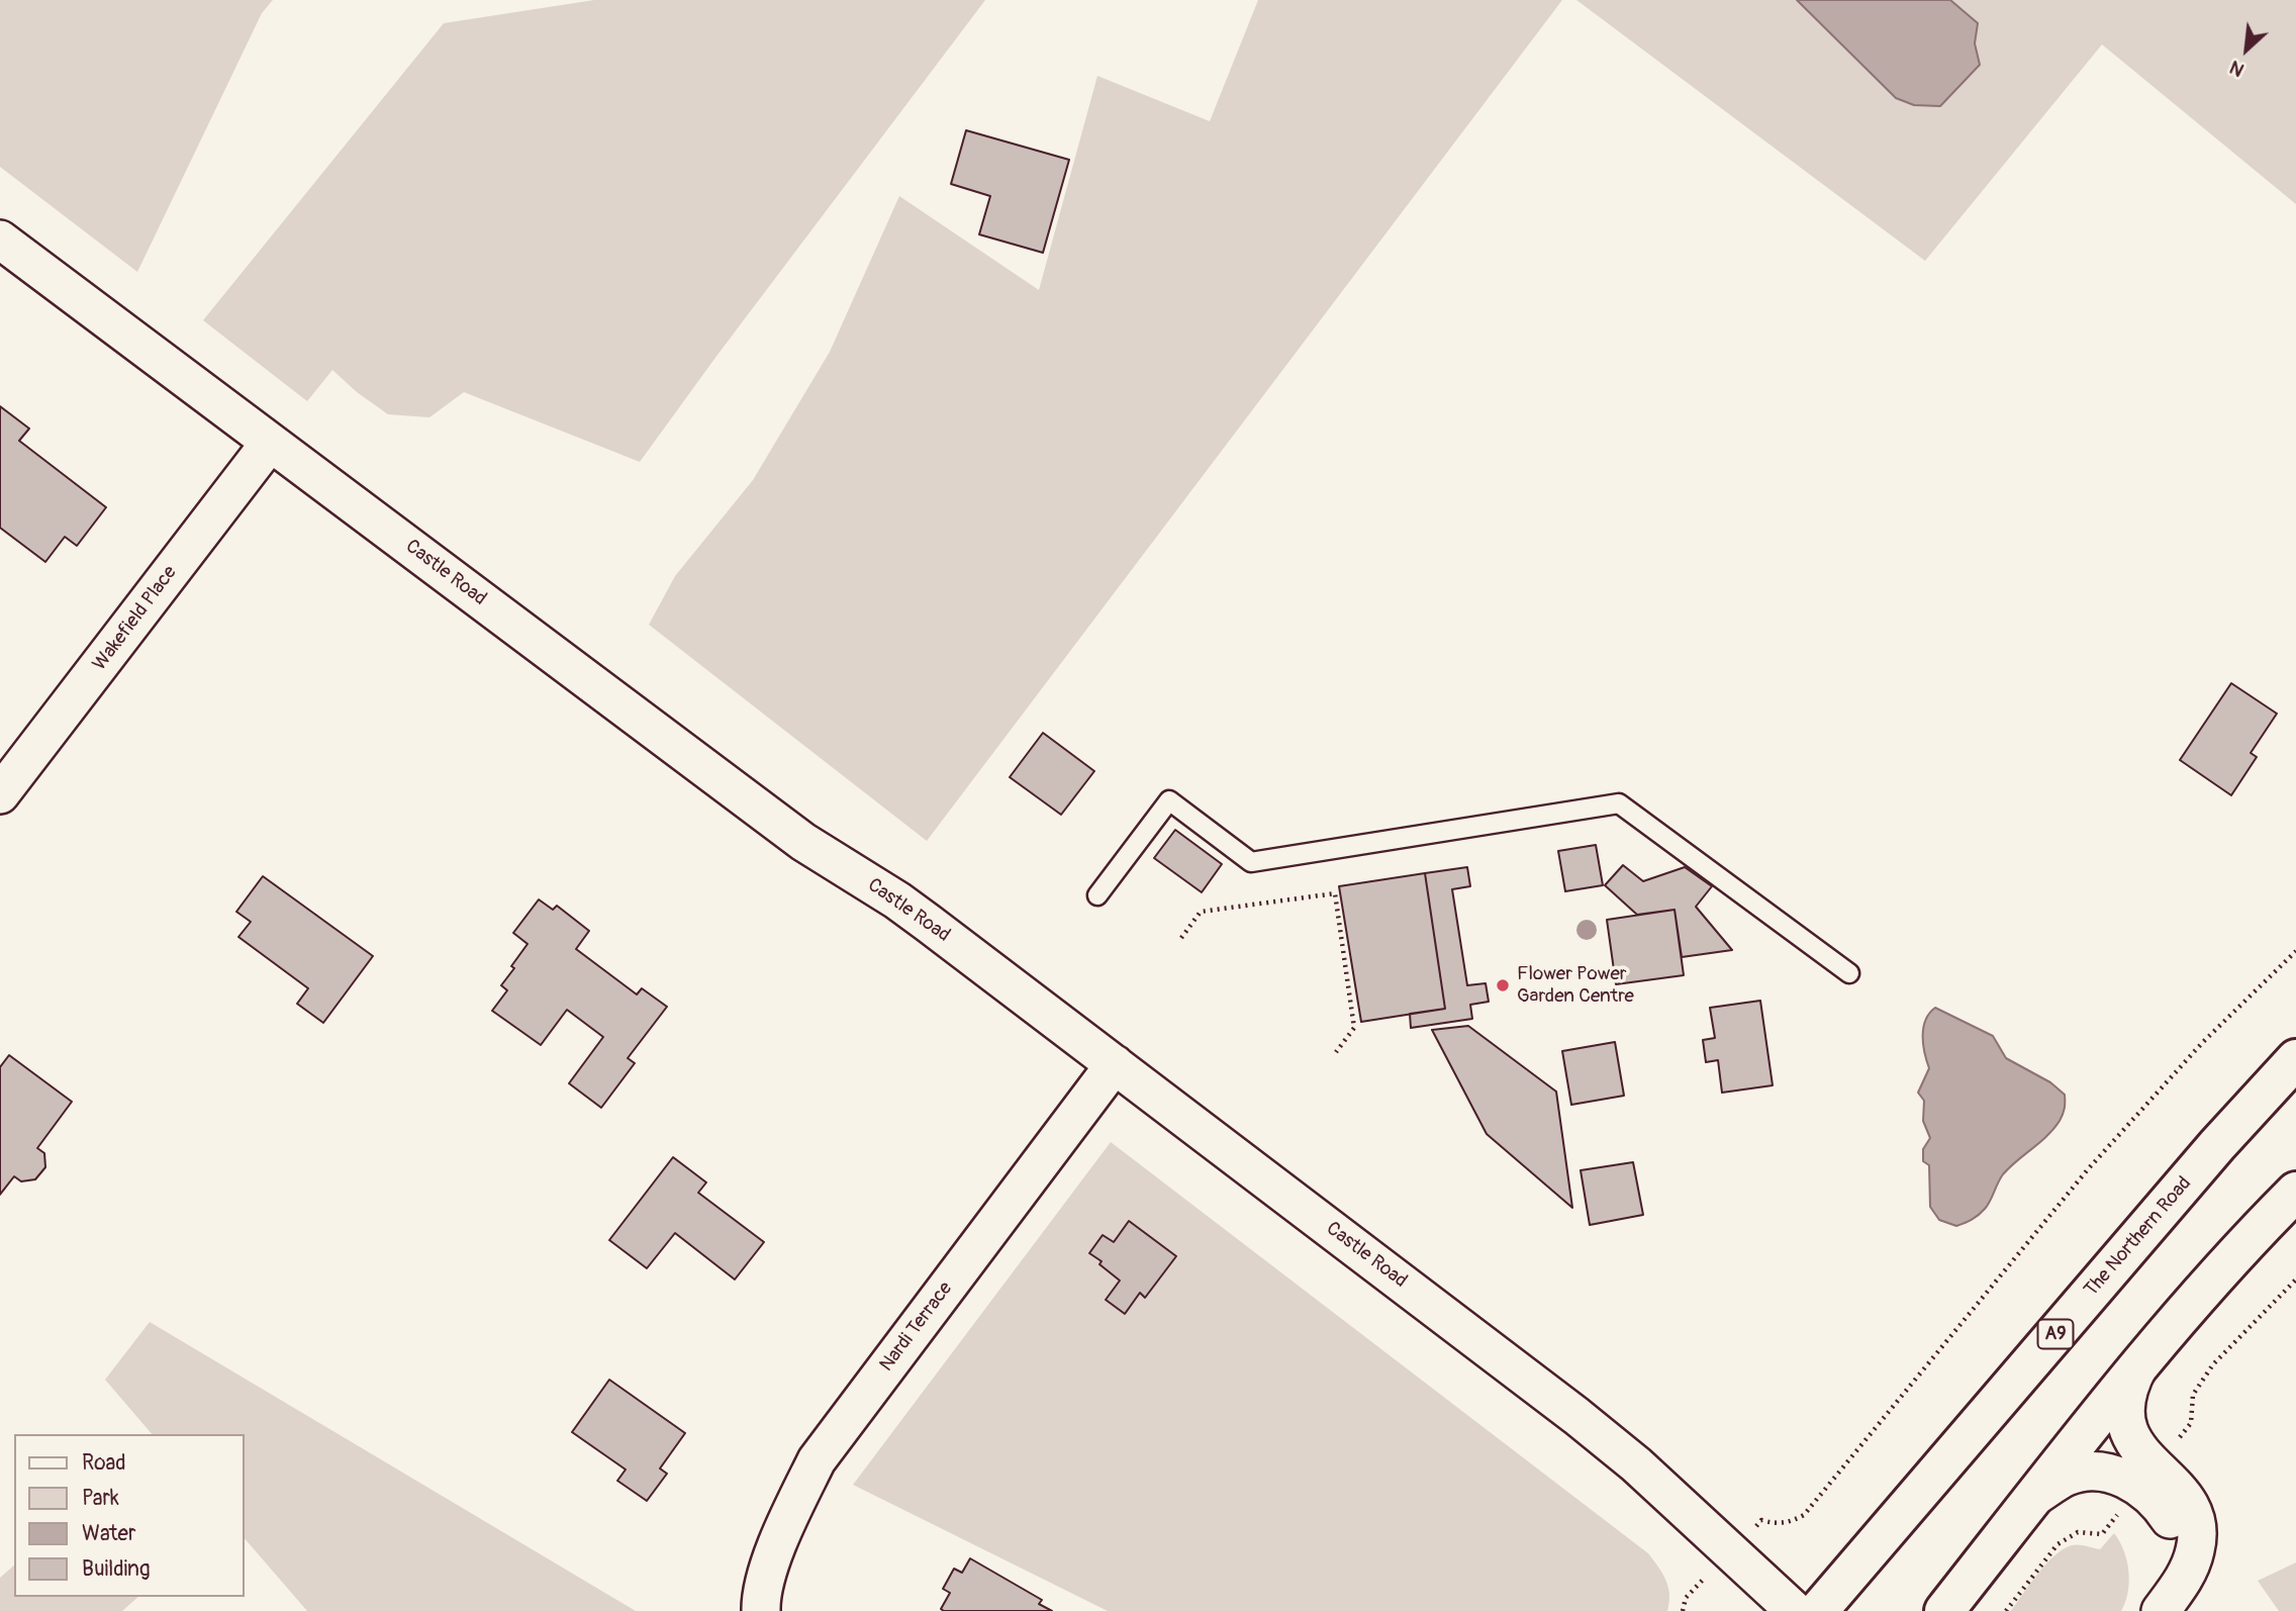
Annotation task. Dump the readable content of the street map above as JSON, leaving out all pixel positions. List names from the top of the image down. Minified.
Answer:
{"streets":{"highway":["The Northern Road","A9"],"street":["Castle Road","Wakefield Place","Nardi Terrace"]},"crossings":[["Castle Road","Wakefield Place"],["Castle Road","Nardi Terrace"]],"places":["Flower Power Garden Centre"],"legend":["Road","Park","Water","Building"],"north":"bottom left"}
